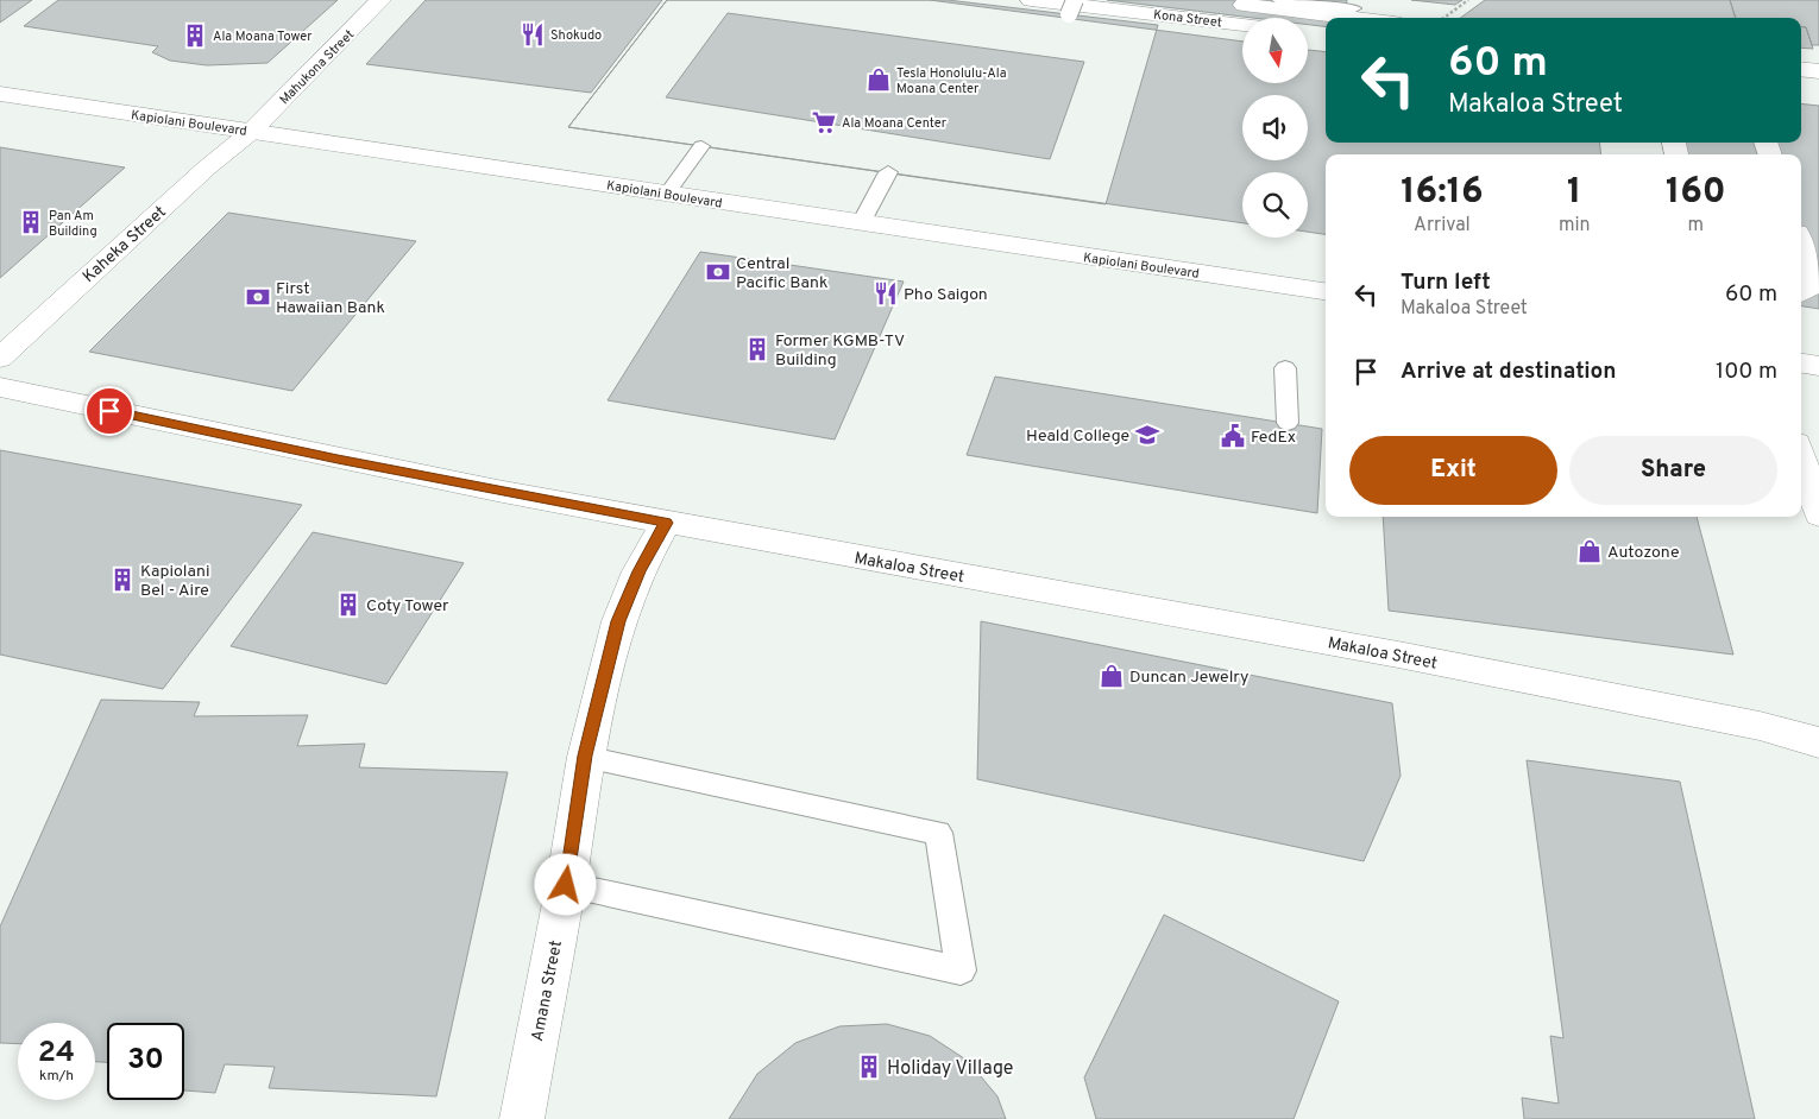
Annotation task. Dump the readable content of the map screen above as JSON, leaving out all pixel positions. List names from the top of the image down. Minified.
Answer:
{"streets":{"street":["Kona Street","Mahukona Street","Kapiolani Boulevard","Kaheka Street","Makaloa Street","Amana Street"]},"crossings":[["Mahukona Street","Kapiolani Boulevard"],["Mahukona Street","Kaheka Street"],["Kapiolani Boulevard","Kaheka Street"],["Makaloa Street","Amana Street"]],"places":{"restaurant":["Shokudo","Pho Saigon"],"building":["Ala Moana Tower","Pan Am Building","Former KGMB-TV Building","Kapiolani Bel - Aire","Coty Tower","Holiday Village"],"shop":["Tesla Honolulu-Ala Moana Center","Autozone","Duncan Jewelry"],"supermarket":["Ala Moana Center"],"bank":["Central Pacific Bank","First Hawaiian Bank"],"school or university":["Heald College"],"public building":["FedEx"]},"north":"bottom","page":{"turn":["60 m","Makaloa Street"],"eta":["16:16","Arrival","1","min","160","m"],"list":[{"name":"Turn left","note":"Makaloa Street","value":"60 m"},{"name":"Arrive at destination","value":"100 m"}],"buttons":["Exit","Share"],"speed":"24 km/h","limit":"30"}}
